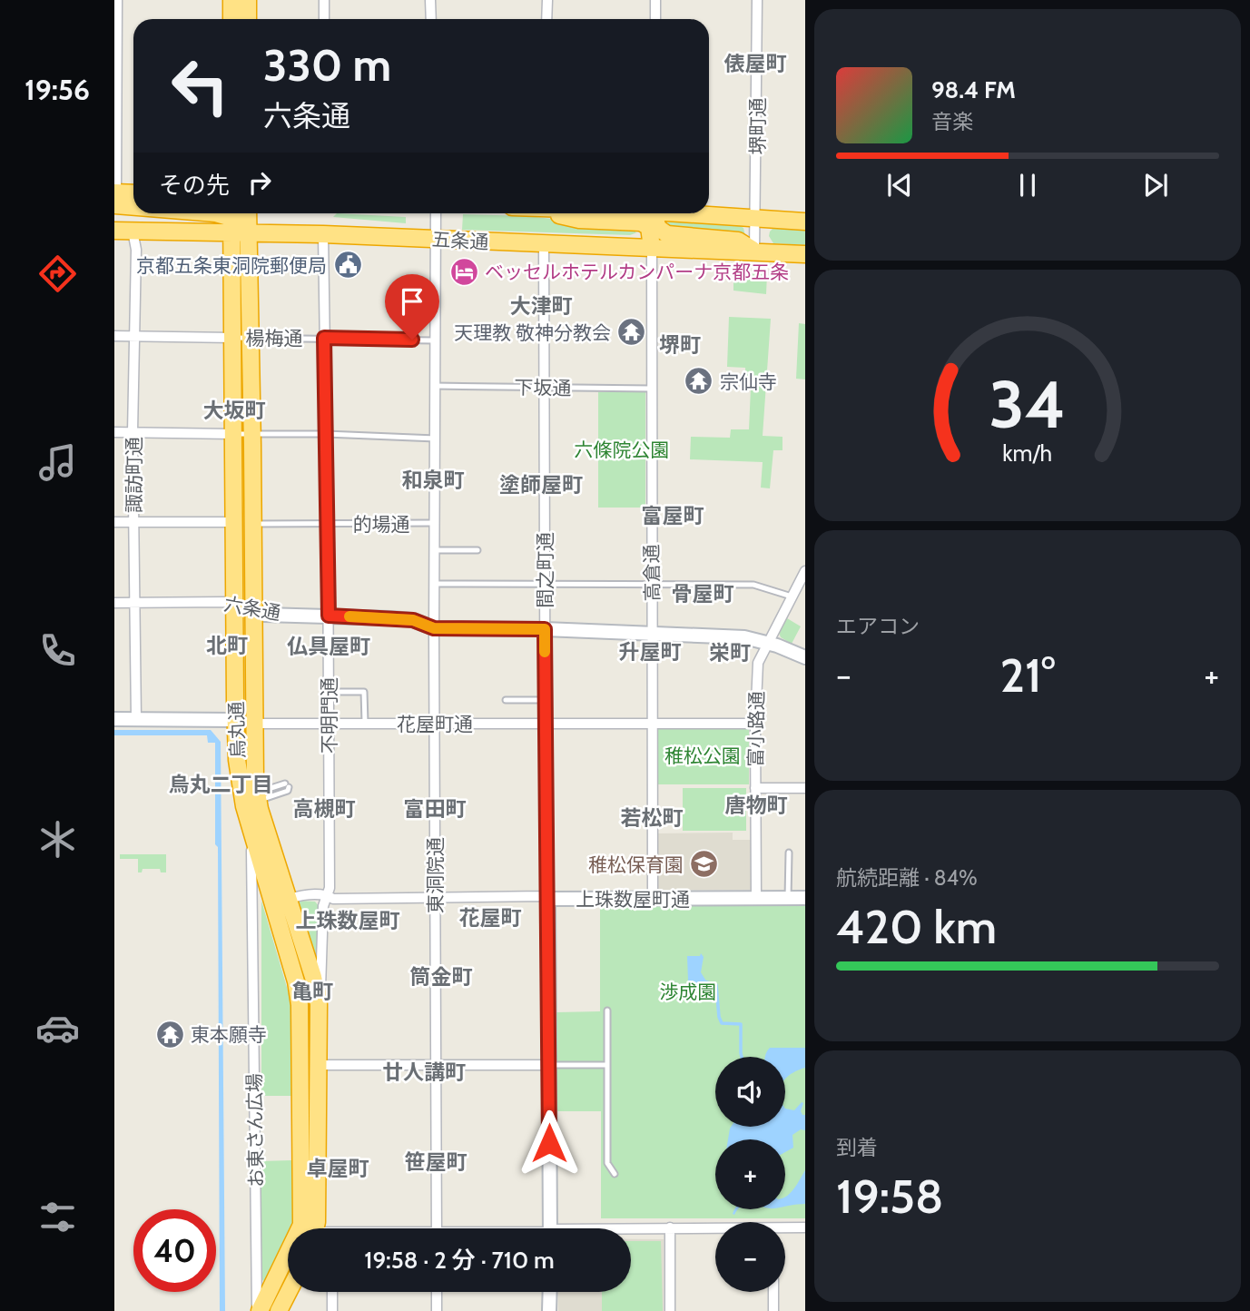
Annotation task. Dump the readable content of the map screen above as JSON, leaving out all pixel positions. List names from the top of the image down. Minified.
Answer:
{"streets":{"highway":["五条通","烏丸通"],"street":["堺町通","楊梅通","諏訪町通","間之町通","高倉通","六条通","不明門通","花屋町通","富小路通","東洞院通","上珠数屋町通","お東さん広場"],"lane":["下坂通","的場通"]},"crossings":[["堺町通","五条通"],["五条通","諏訪町通"],["五条通","間之町通"],["五条通","高倉通"],["五条通","不明門通"],["五条通","烏丸通"],["五条通","東洞院通"],["楊梅通","諏訪町通"],["楊梅通","不明門通"],["楊梅通","烏丸通"],["楊梅通","東洞院通"],["下坂通","間之町通"],["下坂通","高倉通"],["下坂通","東洞院通"],["諏訪町通","六条通"],["諏訪町通","花屋町通"],["的場通","不明門通"],["的場通","烏丸通"],["的場通","東洞院通"],["間之町通","六条通"],["間之町通","花屋町通"],["間之町通","上珠数屋町通"],["高倉通","六条通"],["高倉通","花屋町通"],["高倉通","上珠数屋町通"],["六条通","不明門通"],["六条通","富小路通"],["六条通","烏丸通"],["六条通","東洞院通"],["不明門通","花屋町通"],["不明門通","烏丸通"],["不明門通","上珠数屋町通"],["花屋町通","富小路通"],["花屋町通","烏丸通"],["花屋町通","東洞院通"],["富小路通","上珠数屋町通"],["烏丸通","上珠数屋町通"],["烏丸通","お東さん広場"],["東洞院通","上珠数屋町通"]],"districts":["俵屋町","大津町","堺町","大坂町","和泉町","塗師屋町","富屋町","骨屋町","北町","仏具屋町","升屋町","栄町","烏丸二丁目","唐物町","高槻町","富田町","若松町","花屋町","上珠数屋町","筒金町","亀町","廿人講町","笹屋町","卓屋町"],"parks":["六條院公園","稚松公園","渉成園"],"places":{"public building":["京都五条東洞院郵便局"],"hotel":["ベッセルホテルカンパーナ京都五条"],"temple":["天理教 敬神分教会","宗仙寺","東本願寺"],"school or university":["稚松保育園"]},"page":{"tabs":"19:56","turn":["330 m","六条通"],"song":["98.4 FM","音楽"],"then":"その先","tile":["エアコン",["航続距離 · 84%","420 km"],["到着","19:58"]],"heat":["−","21°","+"],"map_buttons":["+","−"],"limit":"40","trip":"19:58 · 2 分 · 710 m","gauge":["34","km/h"]}}
